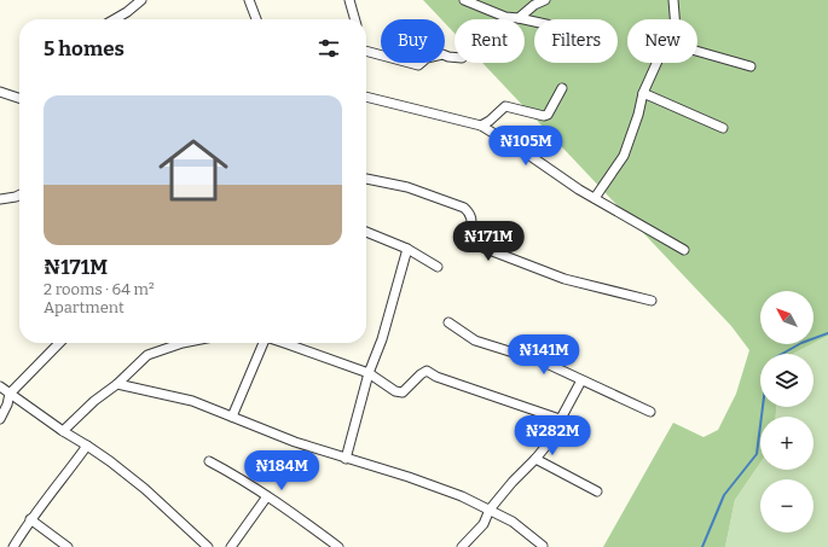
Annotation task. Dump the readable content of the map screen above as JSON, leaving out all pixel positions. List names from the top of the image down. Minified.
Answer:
{"north":"top left","page":{"chip":["Buy","Rent","Filters","New"],"heading":"5 homes","list":[{"name":"₦171M","note":"2 rooms · 64 m² · Apartment"}],"price":["₦105M","₦171M","₦141M","₦282M","₦184M"],"map_buttons":["+","−"]}}
